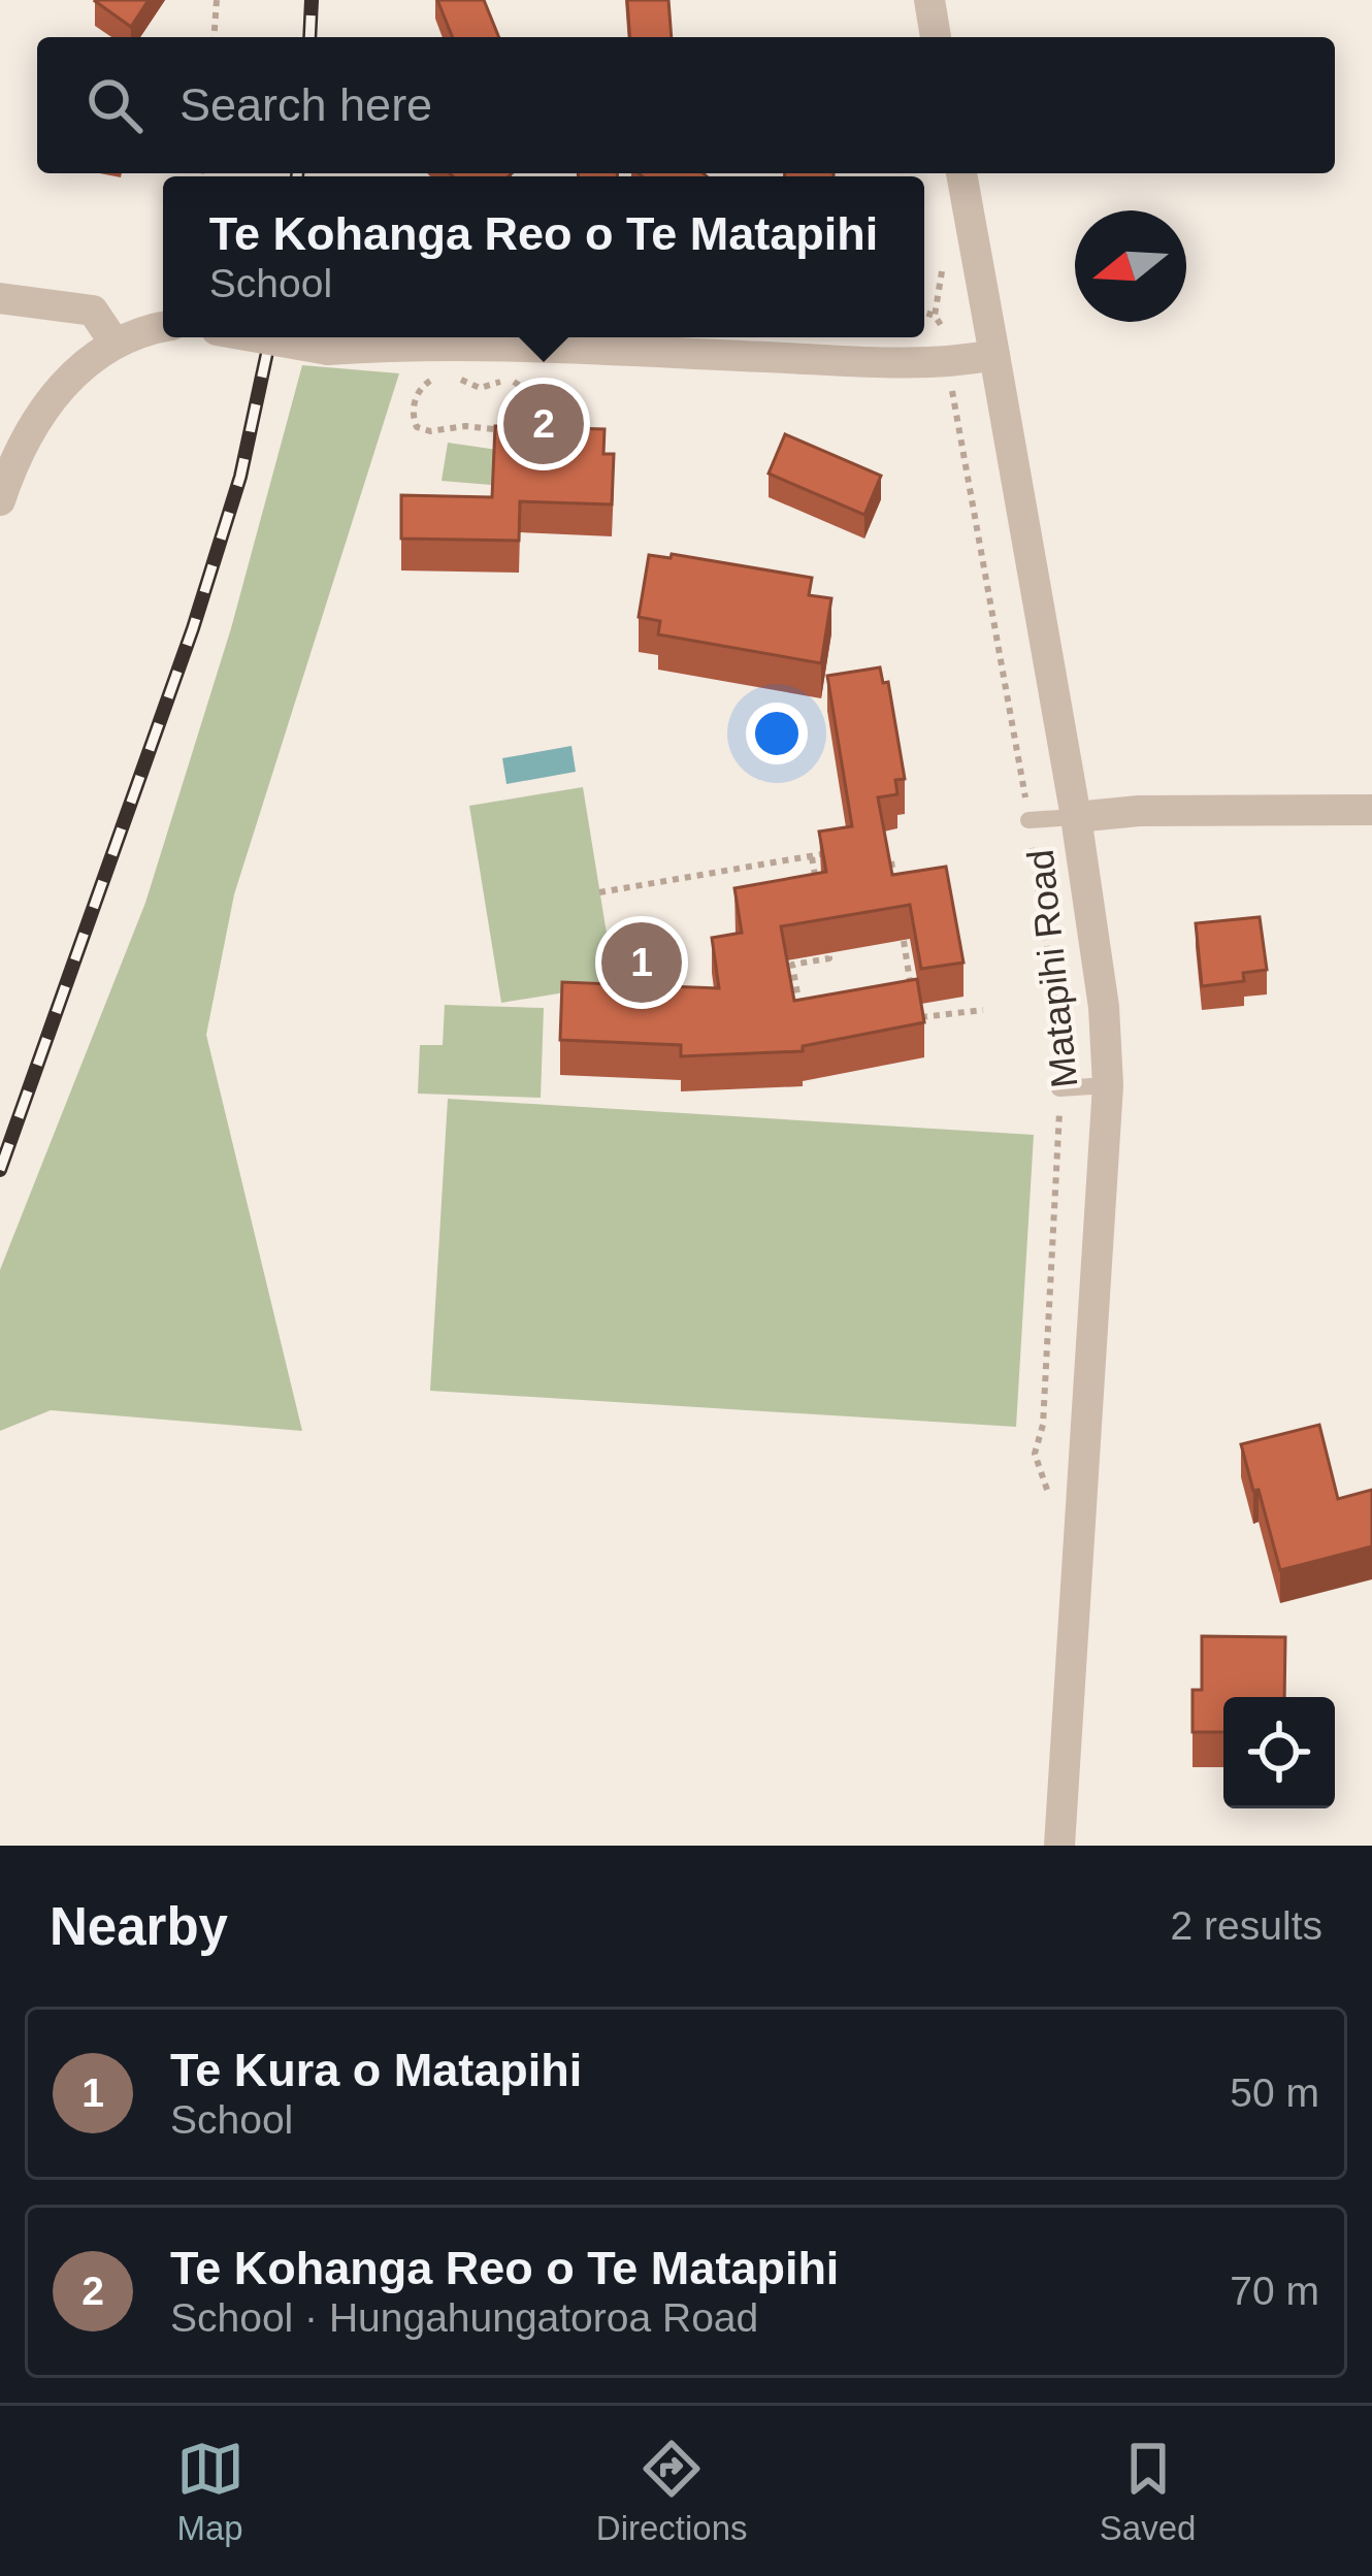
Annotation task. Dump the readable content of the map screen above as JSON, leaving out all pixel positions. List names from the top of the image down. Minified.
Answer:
{"streets":{"street":["Matapihi Road"]},"north":"left","page":{"search":"Search here","popup":["Te Kohanga Reo o Te Matapihi","School"],"pins":["2","1"],"heading":["Nearby","2 results"],"list":[{"mark":"1","name":"Te Kura o Matapihi","note":"School","value":"50 m"},{"mark":"2","name":"Te Kohanga Reo o Te Matapihi","note":"School · Hungahungatoroa Road","value":"70 m"}],"nav":["Map","Directions","Saved"]}}
